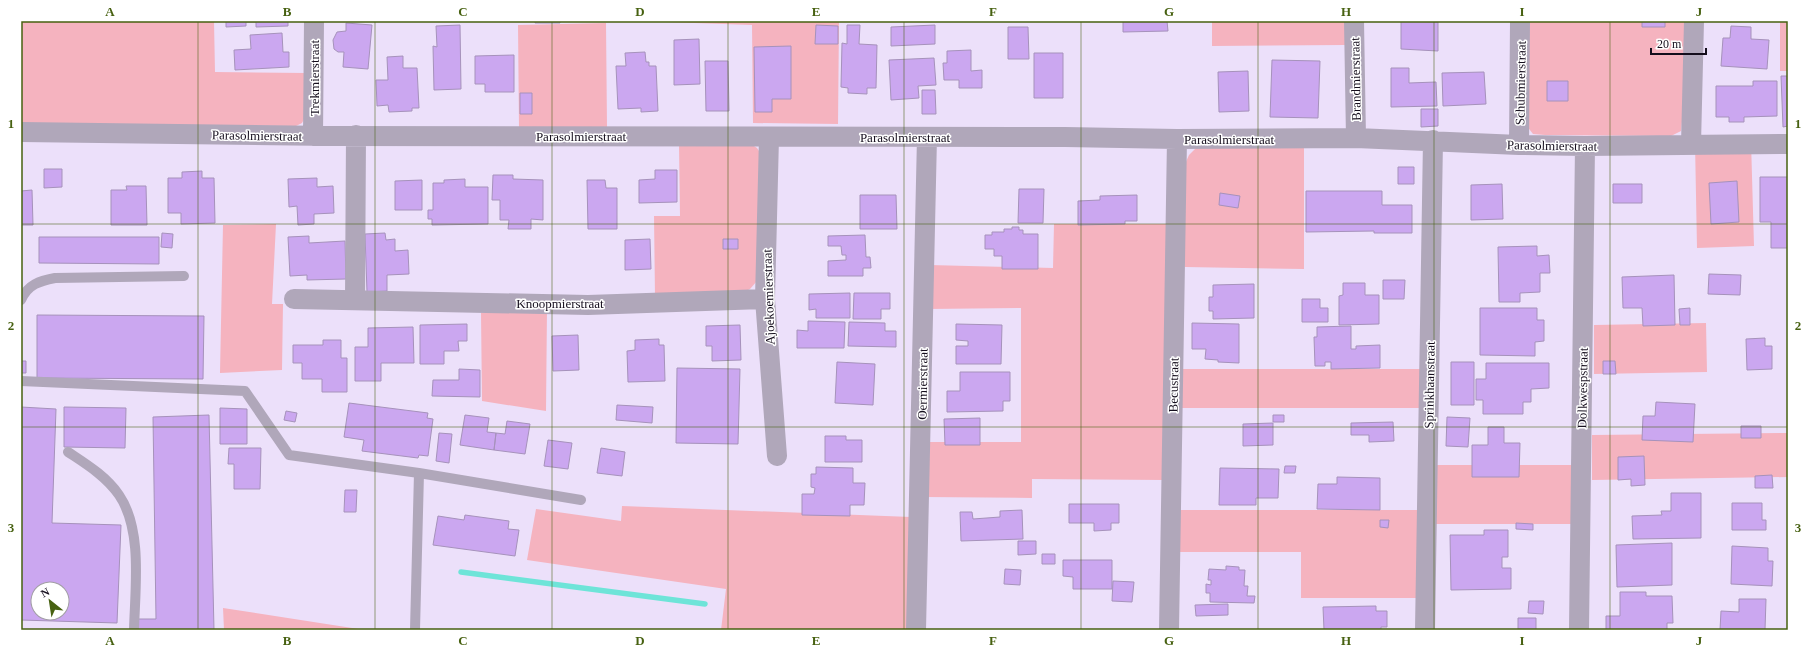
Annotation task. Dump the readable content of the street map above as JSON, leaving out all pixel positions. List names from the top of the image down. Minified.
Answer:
{"streets":{"street":["Trekmierstraat","Brandmierstraat","Schubmierstraat","Parasolmierstraat","Ajoekoemierstraat","Knoopmierstraat","Oermierstraat","Becustraat","Sprinkhaanstraat","Dolkwespstraat"]},"crossings":[["Trekmierstraat","Parasolmierstraat"],["Brandmierstraat","Parasolmierstraat"],["Schubmierstraat","Parasolmierstraat"],["Parasolmierstraat","Ajoekoemierstraat"],["Parasolmierstraat","Oermierstraat"],["Parasolmierstraat","Becustraat"],["Parasolmierstraat","Sprinkhaanstraat"],["Parasolmierstraat","Dolkwespstraat"],["Ajoekoemierstraat","Knoopmierstraat"]],"scale_bar":"20 m","north":"top left","grid":{"columns":["A","B","C","D","E","F","G","H","I","J"],"rows":["1","2","3"]}}
